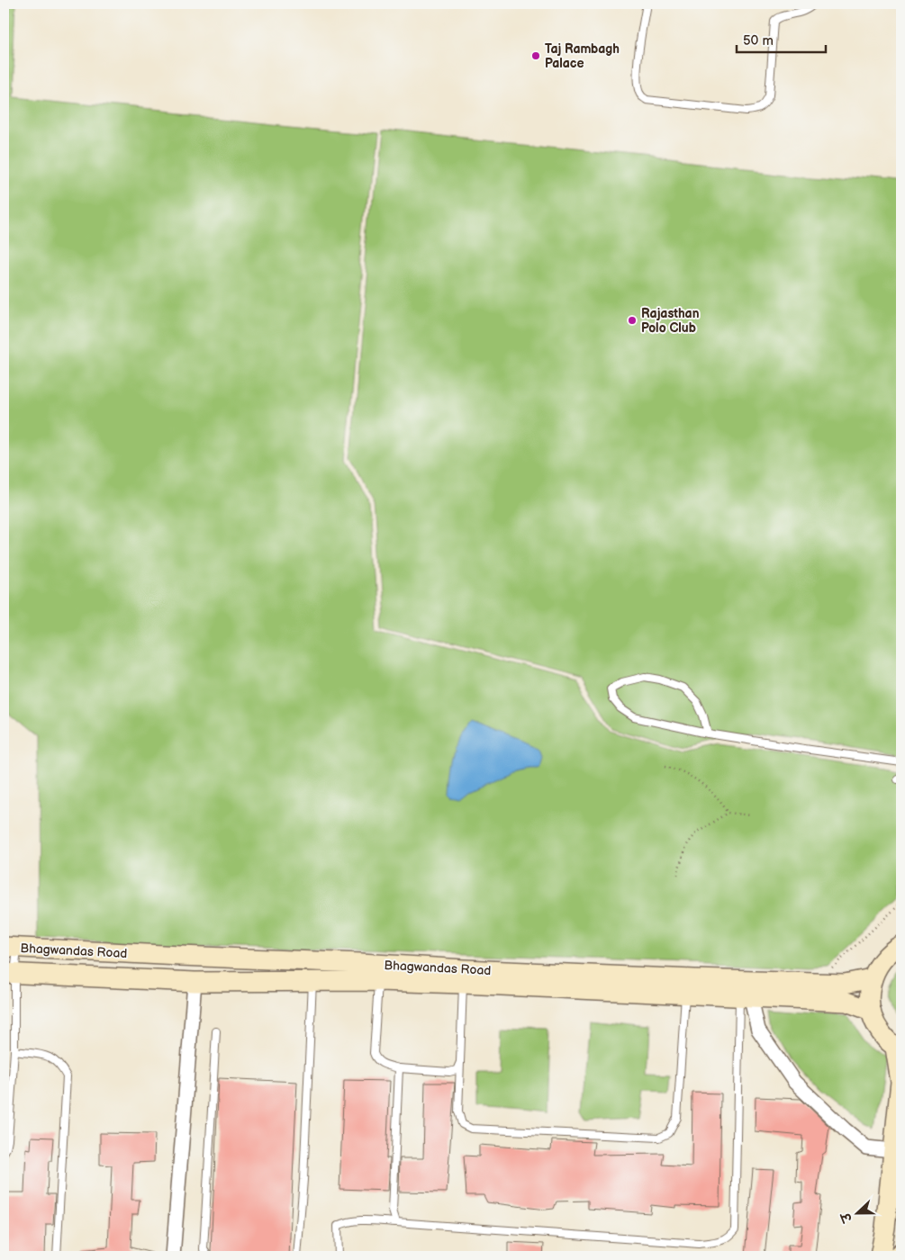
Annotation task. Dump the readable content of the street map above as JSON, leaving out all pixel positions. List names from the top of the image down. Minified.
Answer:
{"streets":{"street":["Bhagwandas Road"]},"places":["Taj Rambagh Palace","Rajasthan Polo Club"],"scale_bar":"50 m","north":"left"}
